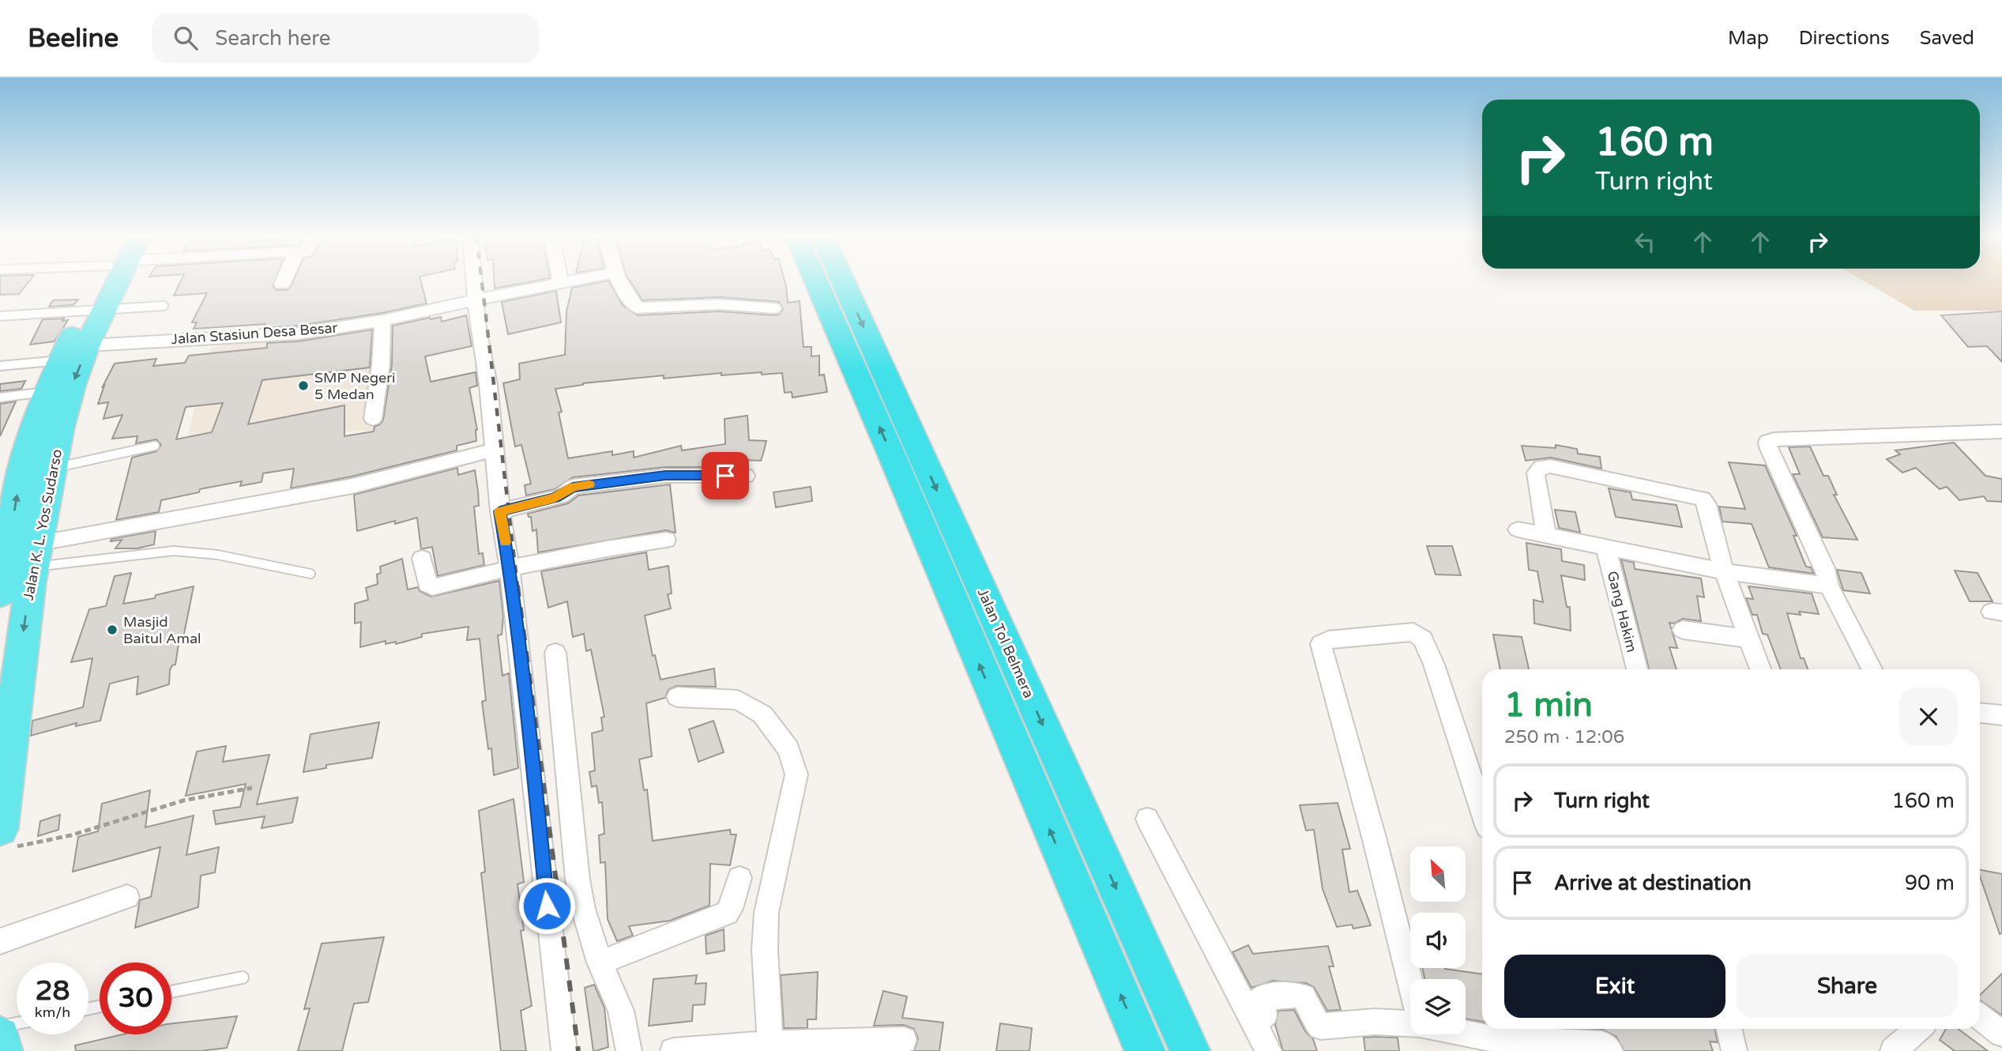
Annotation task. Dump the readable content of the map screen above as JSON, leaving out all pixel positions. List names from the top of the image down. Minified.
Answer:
{"streets":{"highway":["Jalan K. L. Yos Sudarso","Jalan Tol Belmera"],"street":["Jalan Stasiun Desa Besar","Gang Hakim"]},"crossings":[["Jalan Stasiun Desa Besar","Jalan K. L. Yos Sudarso"]],"places":["SMP Negeri 5 Medan","Masjid Baitul Amal"],"north":"top left","page":{"header":"Beeline","search":"Search here","nav":["Map","Directions","Saved"],"turn":["160 m","Turn right"],"heading":["1 min","250 m · 12:06"],"list":[{"name":"Turn right","value":"160 m"},{"name":"Arrive at destination","value":"90 m"}],"buttons":["Exit","Share"],"speed":"28 km/h","limit":"30"}}
